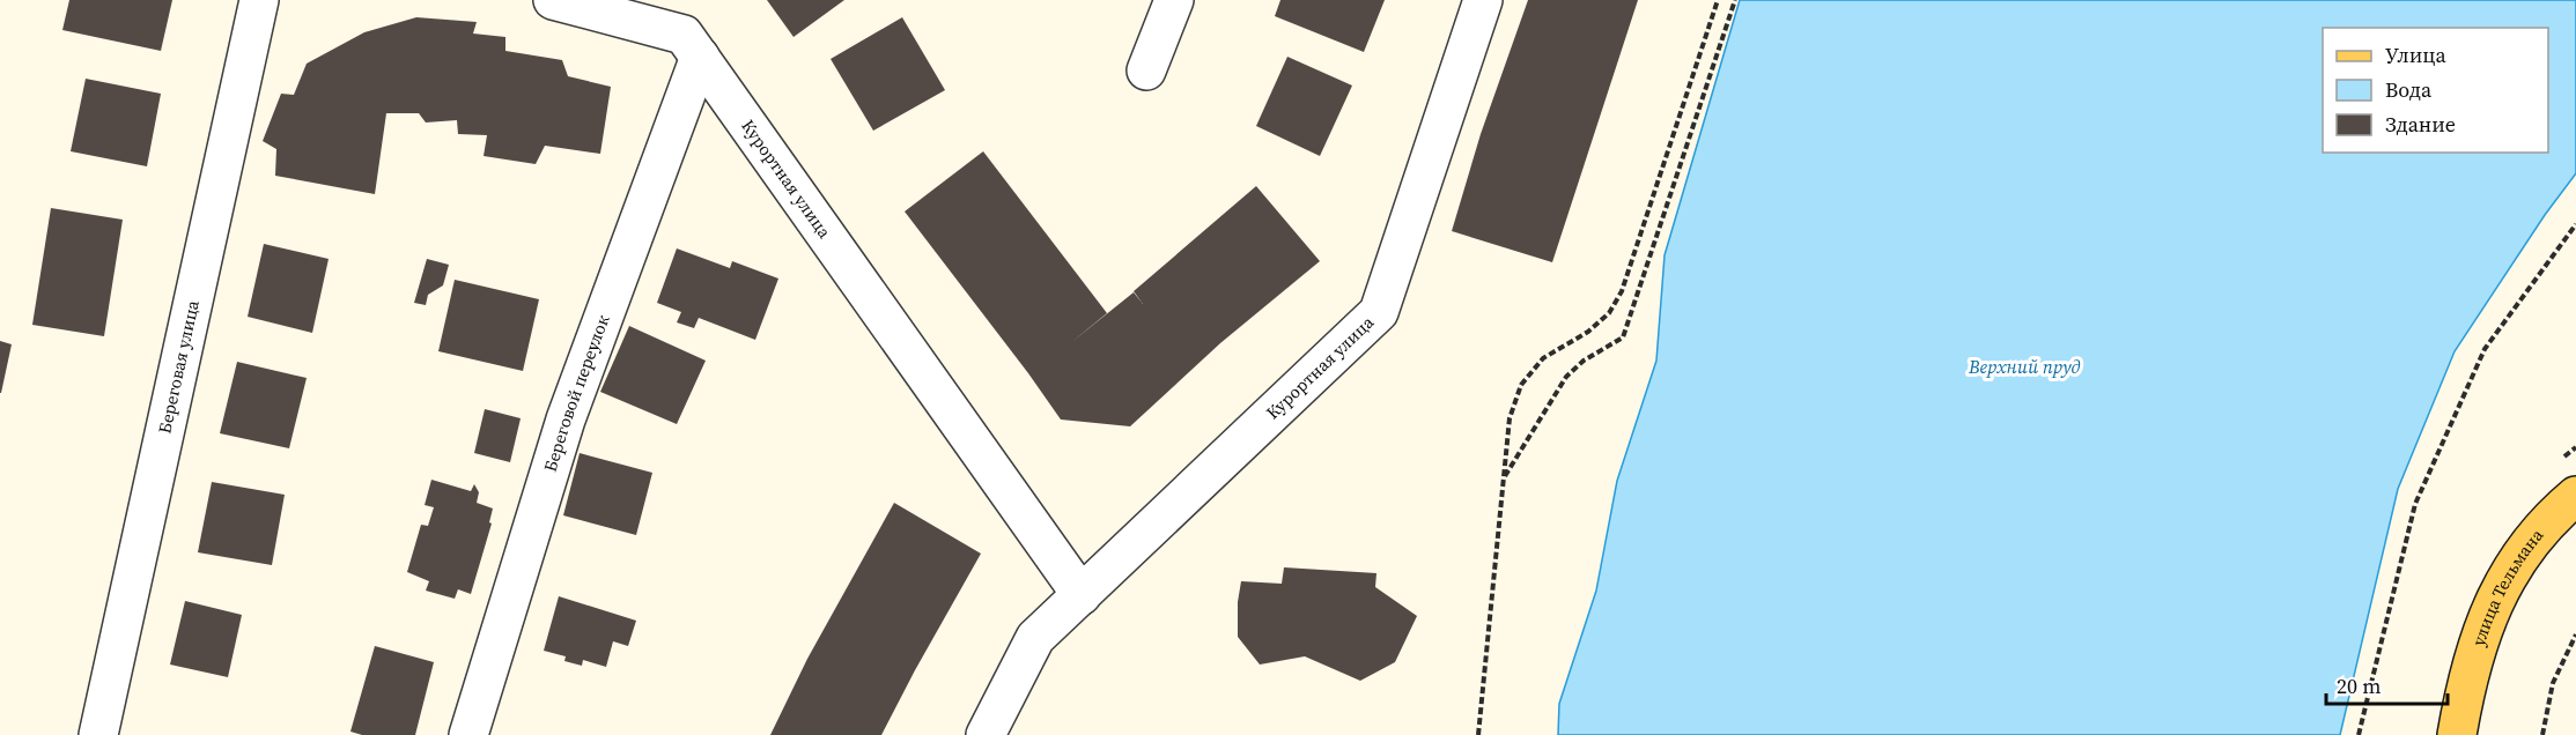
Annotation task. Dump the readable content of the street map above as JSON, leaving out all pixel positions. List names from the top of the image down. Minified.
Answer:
{"streets":{"main road":["улица Тельмана"],"street":["Курортная улица","Береговая улица","Береговой переулок"]},"crossings":[["Курортная улица","Береговой переулок"]],"water":["Верхний пруд"],"legend":["Улица","Вода","Здание"],"scale_bar":"20 m"}
